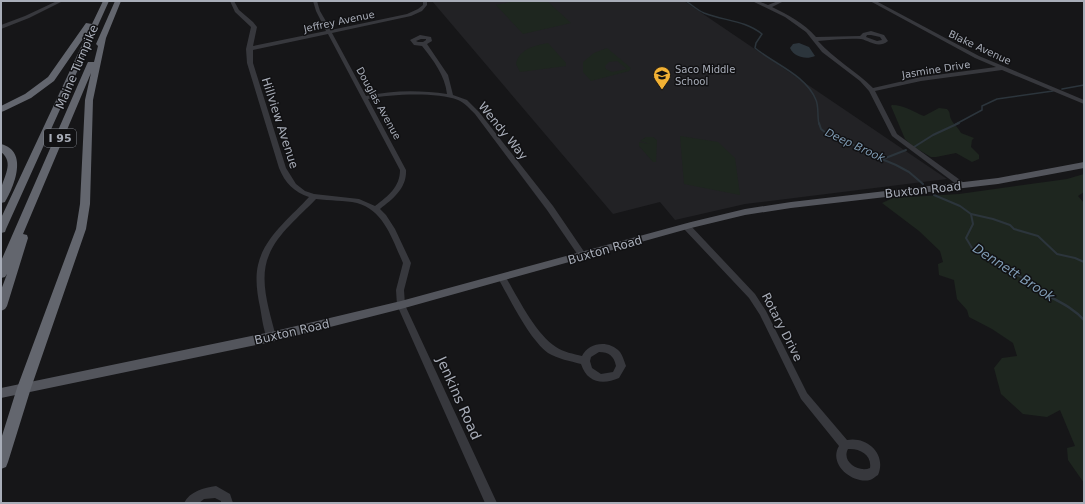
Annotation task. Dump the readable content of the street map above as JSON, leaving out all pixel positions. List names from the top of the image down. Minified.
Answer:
{"streets":{"highway":["Maine Turnpike","I 95"],"main road":["Buxton Road"],"street":["Jeffrey Avenue","Blake Avenue","Jasmine Drive","Douglas Avenue","Hillview Avenue","Wendy Way","Rotary Drive","Jenkins Road"]},"crossings":[["Jeffrey Avenue","Douglas Avenue"],["Jeffrey Avenue","Hillview Avenue"],["Blake Avenue","Jasmine Drive"],["Douglas Avenue","Hillview Avenue"],["Douglas Avenue","Wendy Way"],["Wendy Way","Buxton Road"],["Buxton Road","Rotary Drive"],["Buxton Road","Jenkins Road"]],"water":["Deep Brook","Dennett Brook"],"places":{"school or university":["Saco Middle School"]}}
